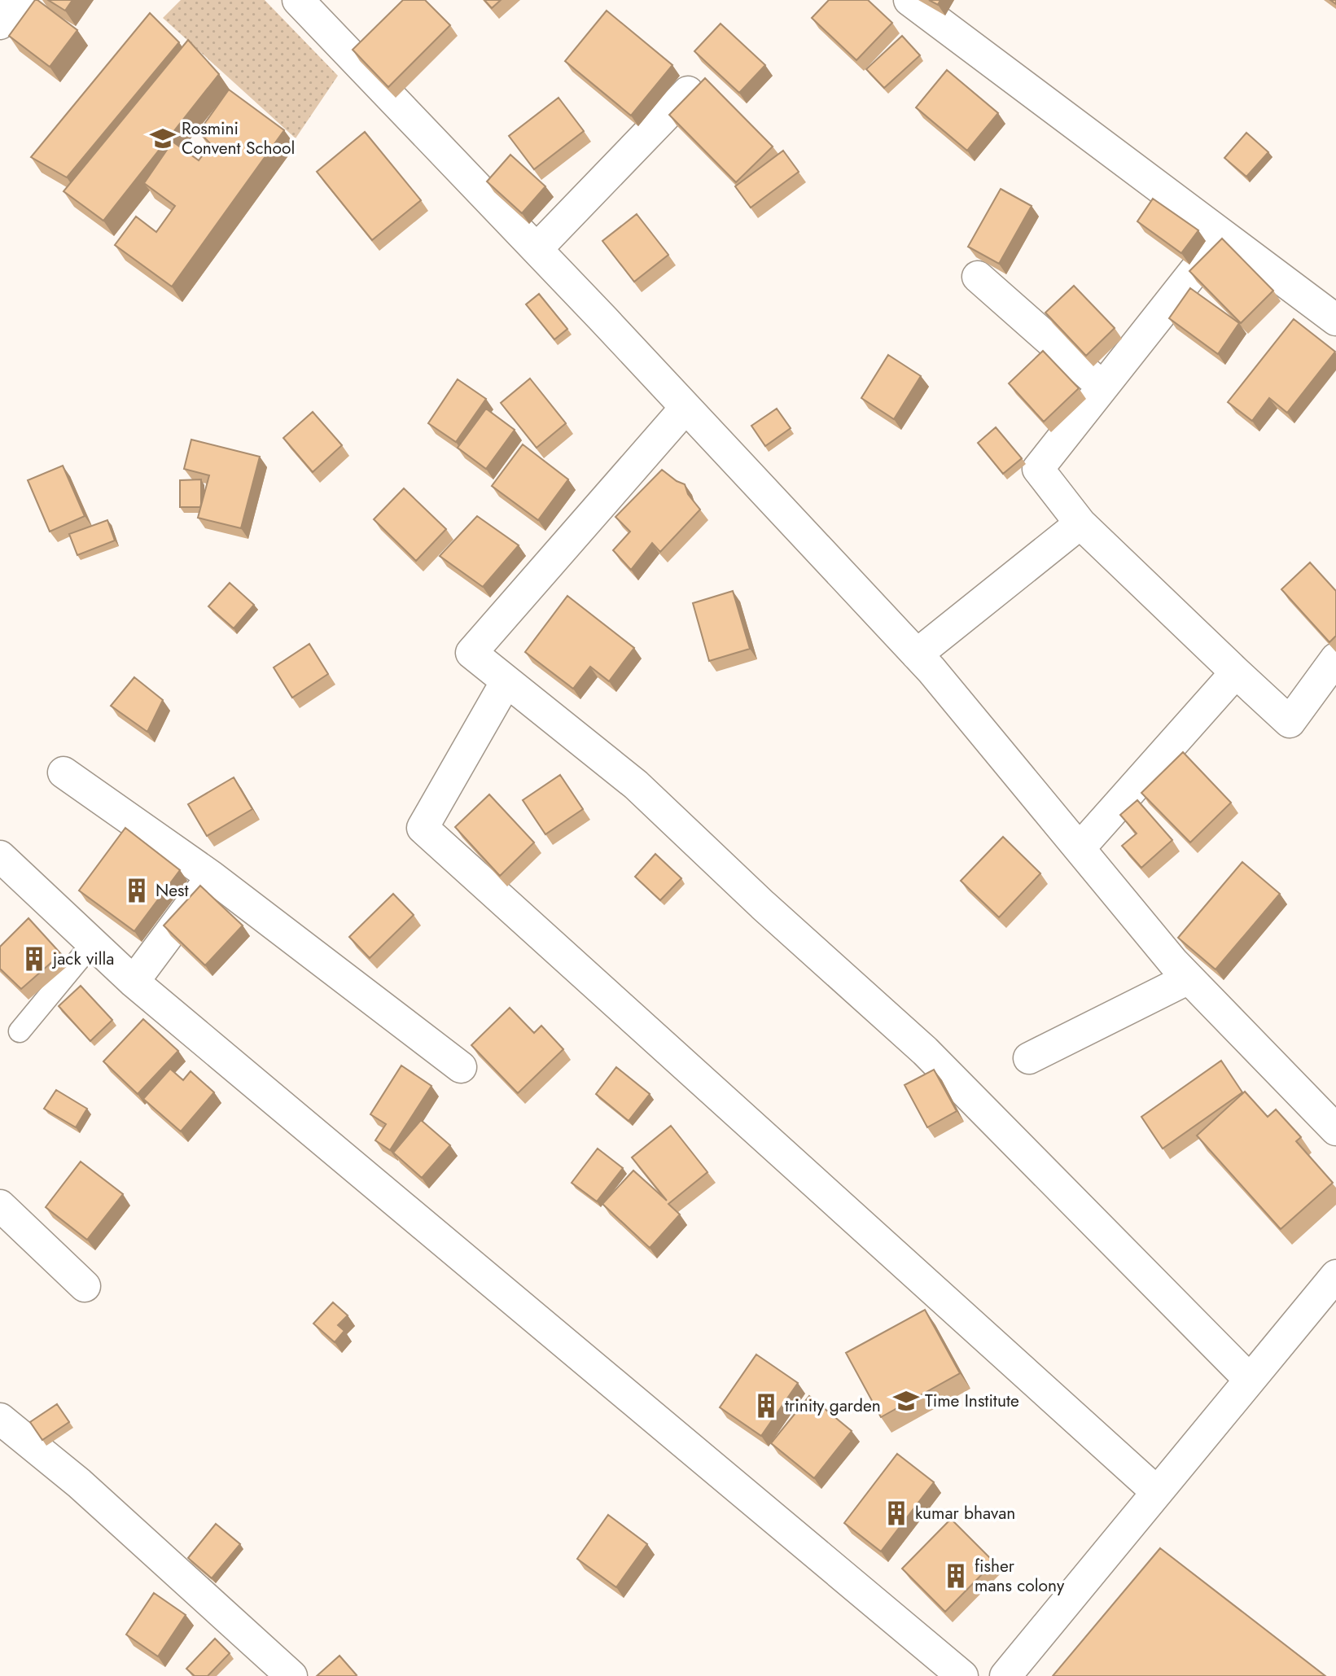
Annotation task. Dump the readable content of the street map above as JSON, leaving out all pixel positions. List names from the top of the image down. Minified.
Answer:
{"places":{"school or university":["Rosmini Convent School","Time Institute"],"building":["Nest","jack villa","trinity garden","kumar bhavan","fisher mans colony"]}}
